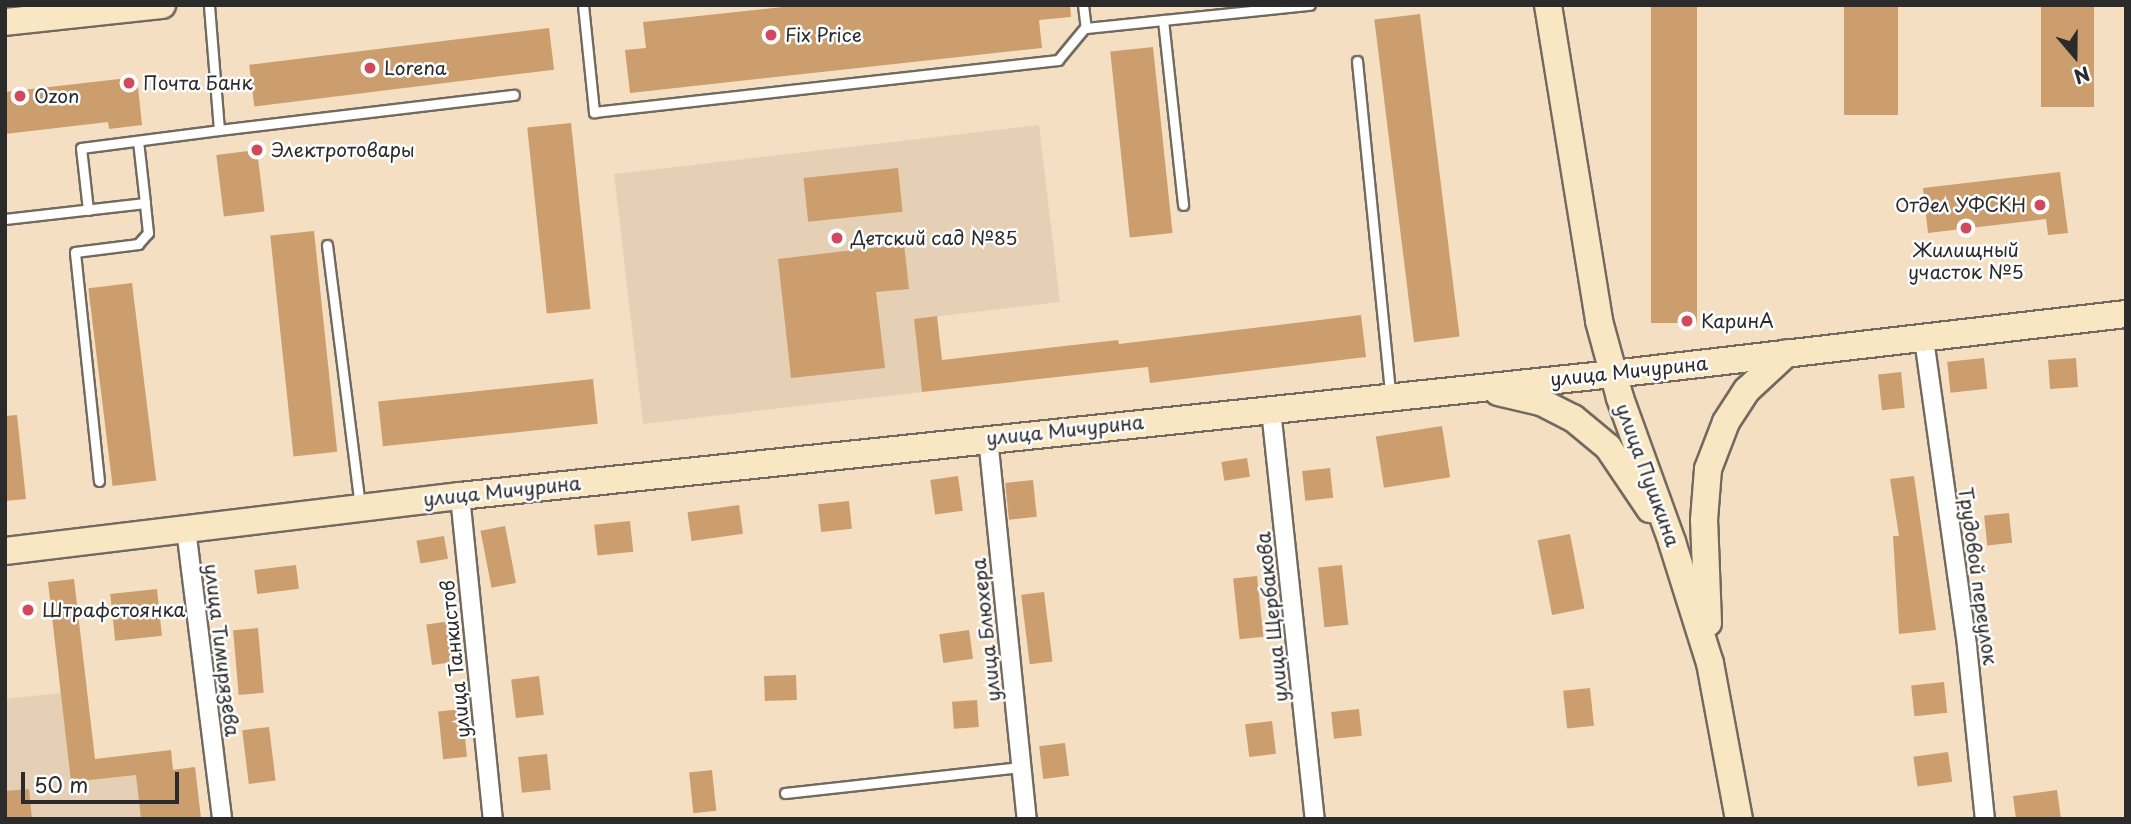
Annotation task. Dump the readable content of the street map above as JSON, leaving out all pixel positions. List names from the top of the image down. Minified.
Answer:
{"streets":{"street":["улица Мичурина","улица Пушкина","Трудовой переулок","улица Щербакова","улица Блюхера","улица Тимирязева","улица Танкистов"]},"crossings":[["улица Мичурина","улица Пушкина"],["улица Мичурина","Трудовой переулок"],["улица Мичурина","улица Щербакова"],["улица Мичурина","улица Блюхера"],["улица Мичурина","улица Тимирязева"],["улица Мичурина","улица Танкистов"]],"places":["Fix Price","Lorena","Почта Банк","Ozon","Электротовары","Отдел УФСКН","Жилищный участок №5","Детский сад №85","КаринА","Штрафстоянка"],"scale_bar":"50 m","north":"bottom"}
